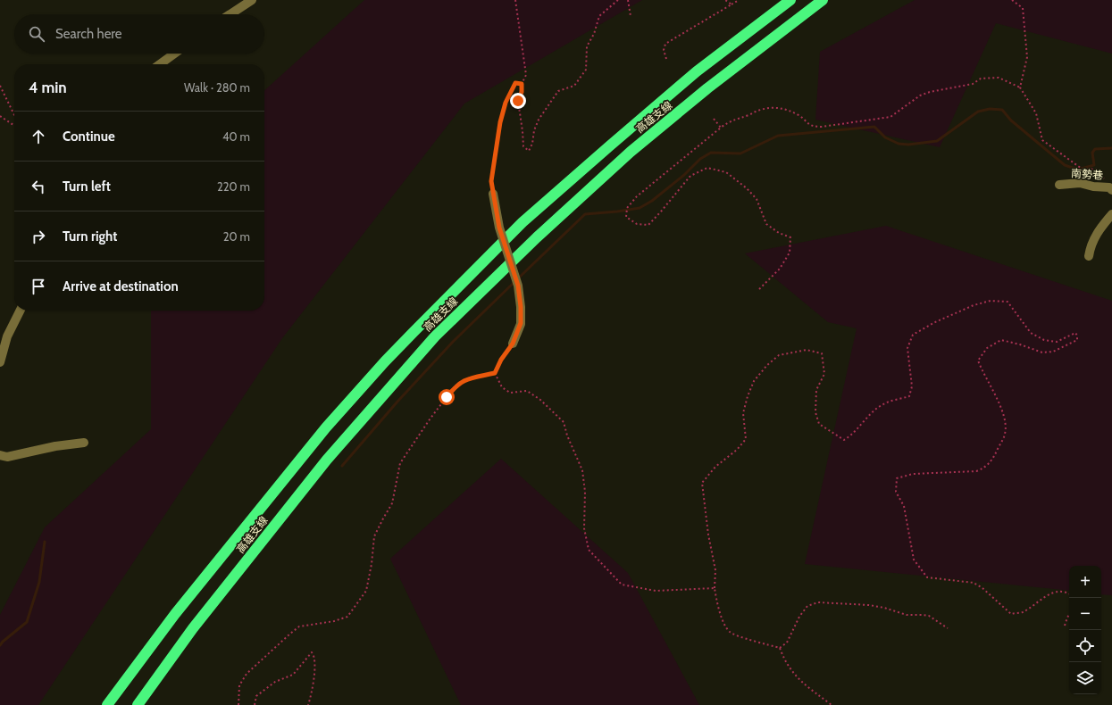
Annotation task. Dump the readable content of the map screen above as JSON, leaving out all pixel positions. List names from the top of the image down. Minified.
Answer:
{"streets":{"highway":["高雄支線"],"street":["南勢巷"]},"page":{"search":"Search here","heading":["4 min","Walk · 280 m"],"list":[["Continue","40 m"],["Turn left","220 m"],["Turn right","20 m"],"Arrive at destination"],"map_buttons":["+","−"]}}
